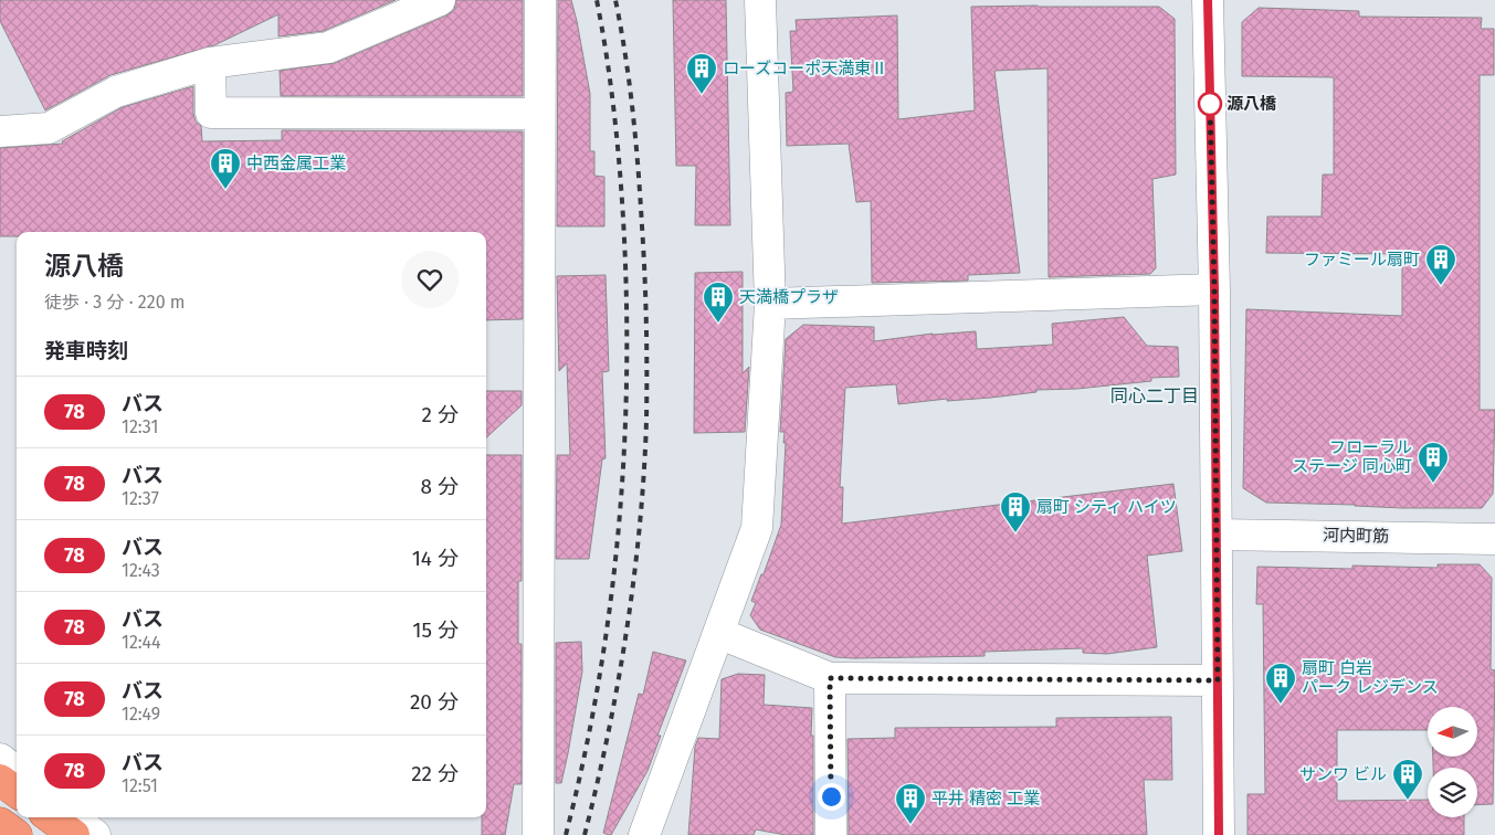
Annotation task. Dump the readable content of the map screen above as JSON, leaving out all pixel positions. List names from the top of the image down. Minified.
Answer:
{"streets":{"street":["河内町筋"]},"districts":["同心二丁目"],"places":{"building":["ローズコーポ天満東Ⅱ","中西金属工業","ファミール扇町","天満橋プラザ","フローラル ステージ 同心町","扇町 シティ ハイツ","扇町 白岩 パーク レジデンス","サンワ ビル","平井 精密 工業"],"other":["源八橋"]},"lines":["bus line 78"],"north":"left","page":{"heading":[["源八橋","徒歩 · 3 分 · 220 m"],"発車時刻"],"list":[{"mark":"78","name":"バス","note":"12:31","value":"2 分"},{"mark":"78","name":"バス","note":"12:37","value":"8 分"},{"mark":"78","name":"バス","note":"12:43","value":"14 分"},{"mark":"78","name":"バス","note":"12:44","value":"15 分"},{"mark":"78","name":"バス","note":"12:49","value":"20 分"},{"mark":"78","name":"バス","note":"12:51","value":"22 分"}]}}
